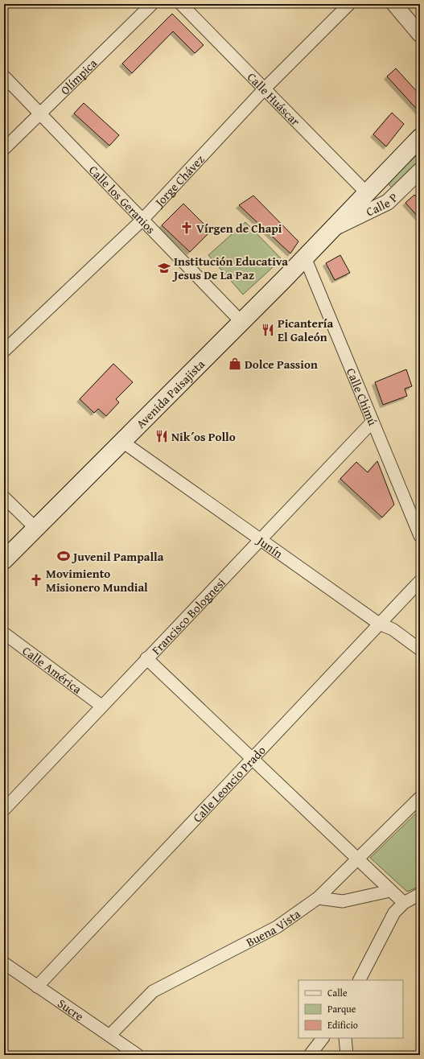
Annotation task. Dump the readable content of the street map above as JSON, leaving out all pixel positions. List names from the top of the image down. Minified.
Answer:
{"streets":{"main road":["Avenida Paisajista"],"street":["Olímpica","Calle Huáscar","Jorge Chávez","Calle los Geranios","Calle P","Calle Chimú","Junín","Francisco Bolognesi","Calle América","Calle Leoncio Prado","Buena Vista","Sucre"]},"crossings":[["Olímpica","Calle los Geranios"],["Calle Huáscar","Jorge Chávez"],["Calle Huáscar","Avenida Paisajista"],["Jorge Chávez","Calle los Geranios"],["Calle los Geranios","Avenida Paisajista"],["Calle P","Avenida Paisajista"],["Avenida Paisajista","Calle Chimú"],["Avenida Paisajista","Junín"],["Calle Chimú","Francisco Bolognesi"],["Junín","Francisco Bolognesi"],["Junín","Calle Leoncio Prado"],["Francisco Bolognesi","Calle América"],["Calle Leoncio Prado","Sucre"],["Buena Vista","Sucre"]],"places":{"church":["Vírgen de Chapi","Movimiento Misionero Mundial"],"school or university":["Institución Educativa Jesus De La Paz"],"restaurant":["Picantería El Galeón","Nik´os Pollo"],"shop":["Dolce Passion"],"sports":["Juvenil Pampalla"]},"legend":["Calle","Parque","Edificio"]}
